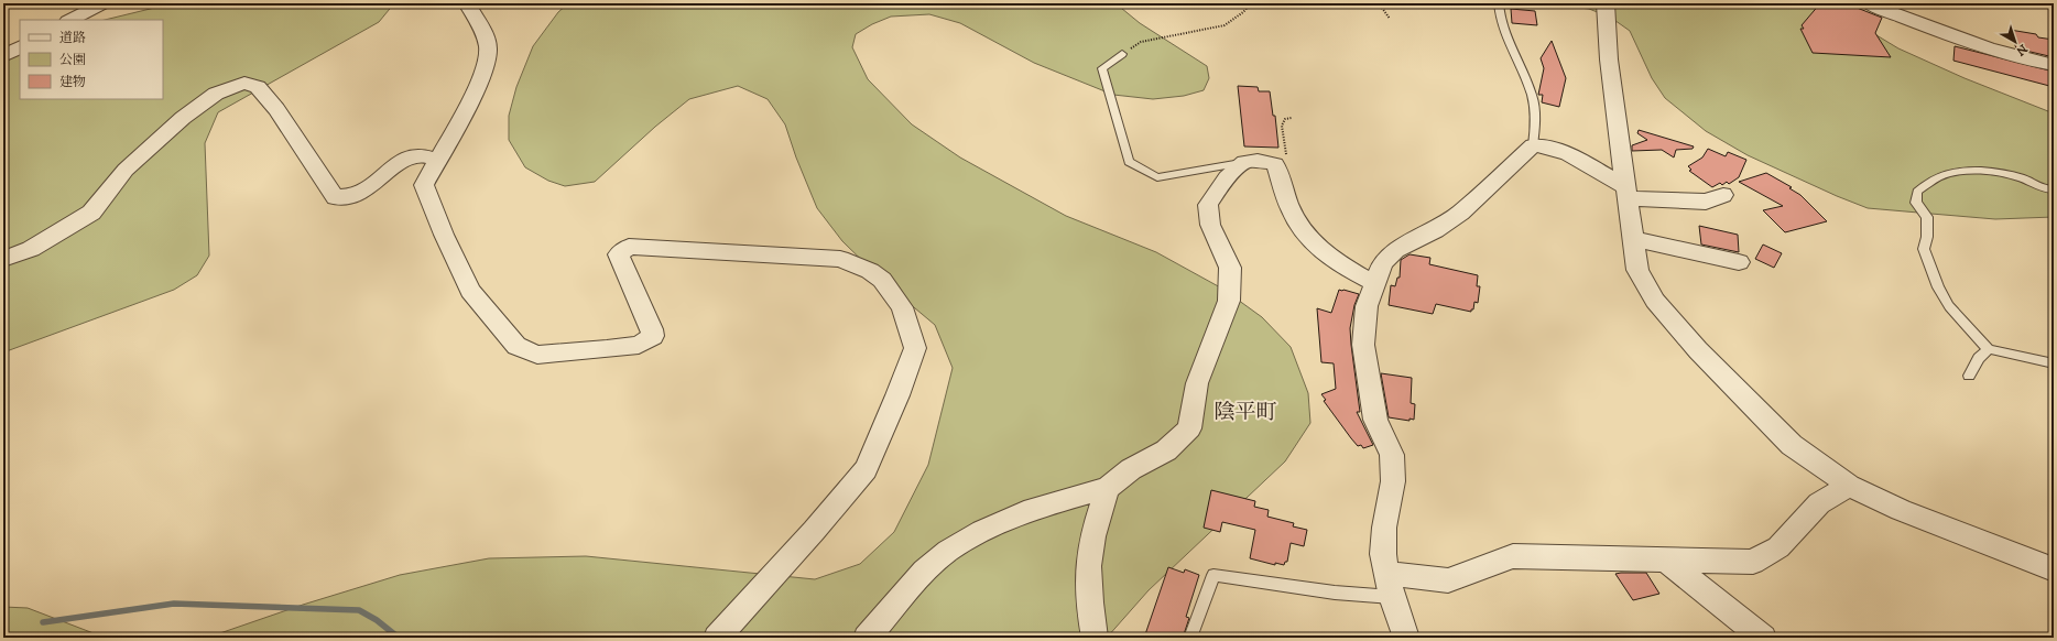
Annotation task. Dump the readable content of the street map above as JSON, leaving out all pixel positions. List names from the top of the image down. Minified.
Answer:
{"districts":["陰平町"],"legend":["道路","公園","建物"],"north":"bottom right"}
